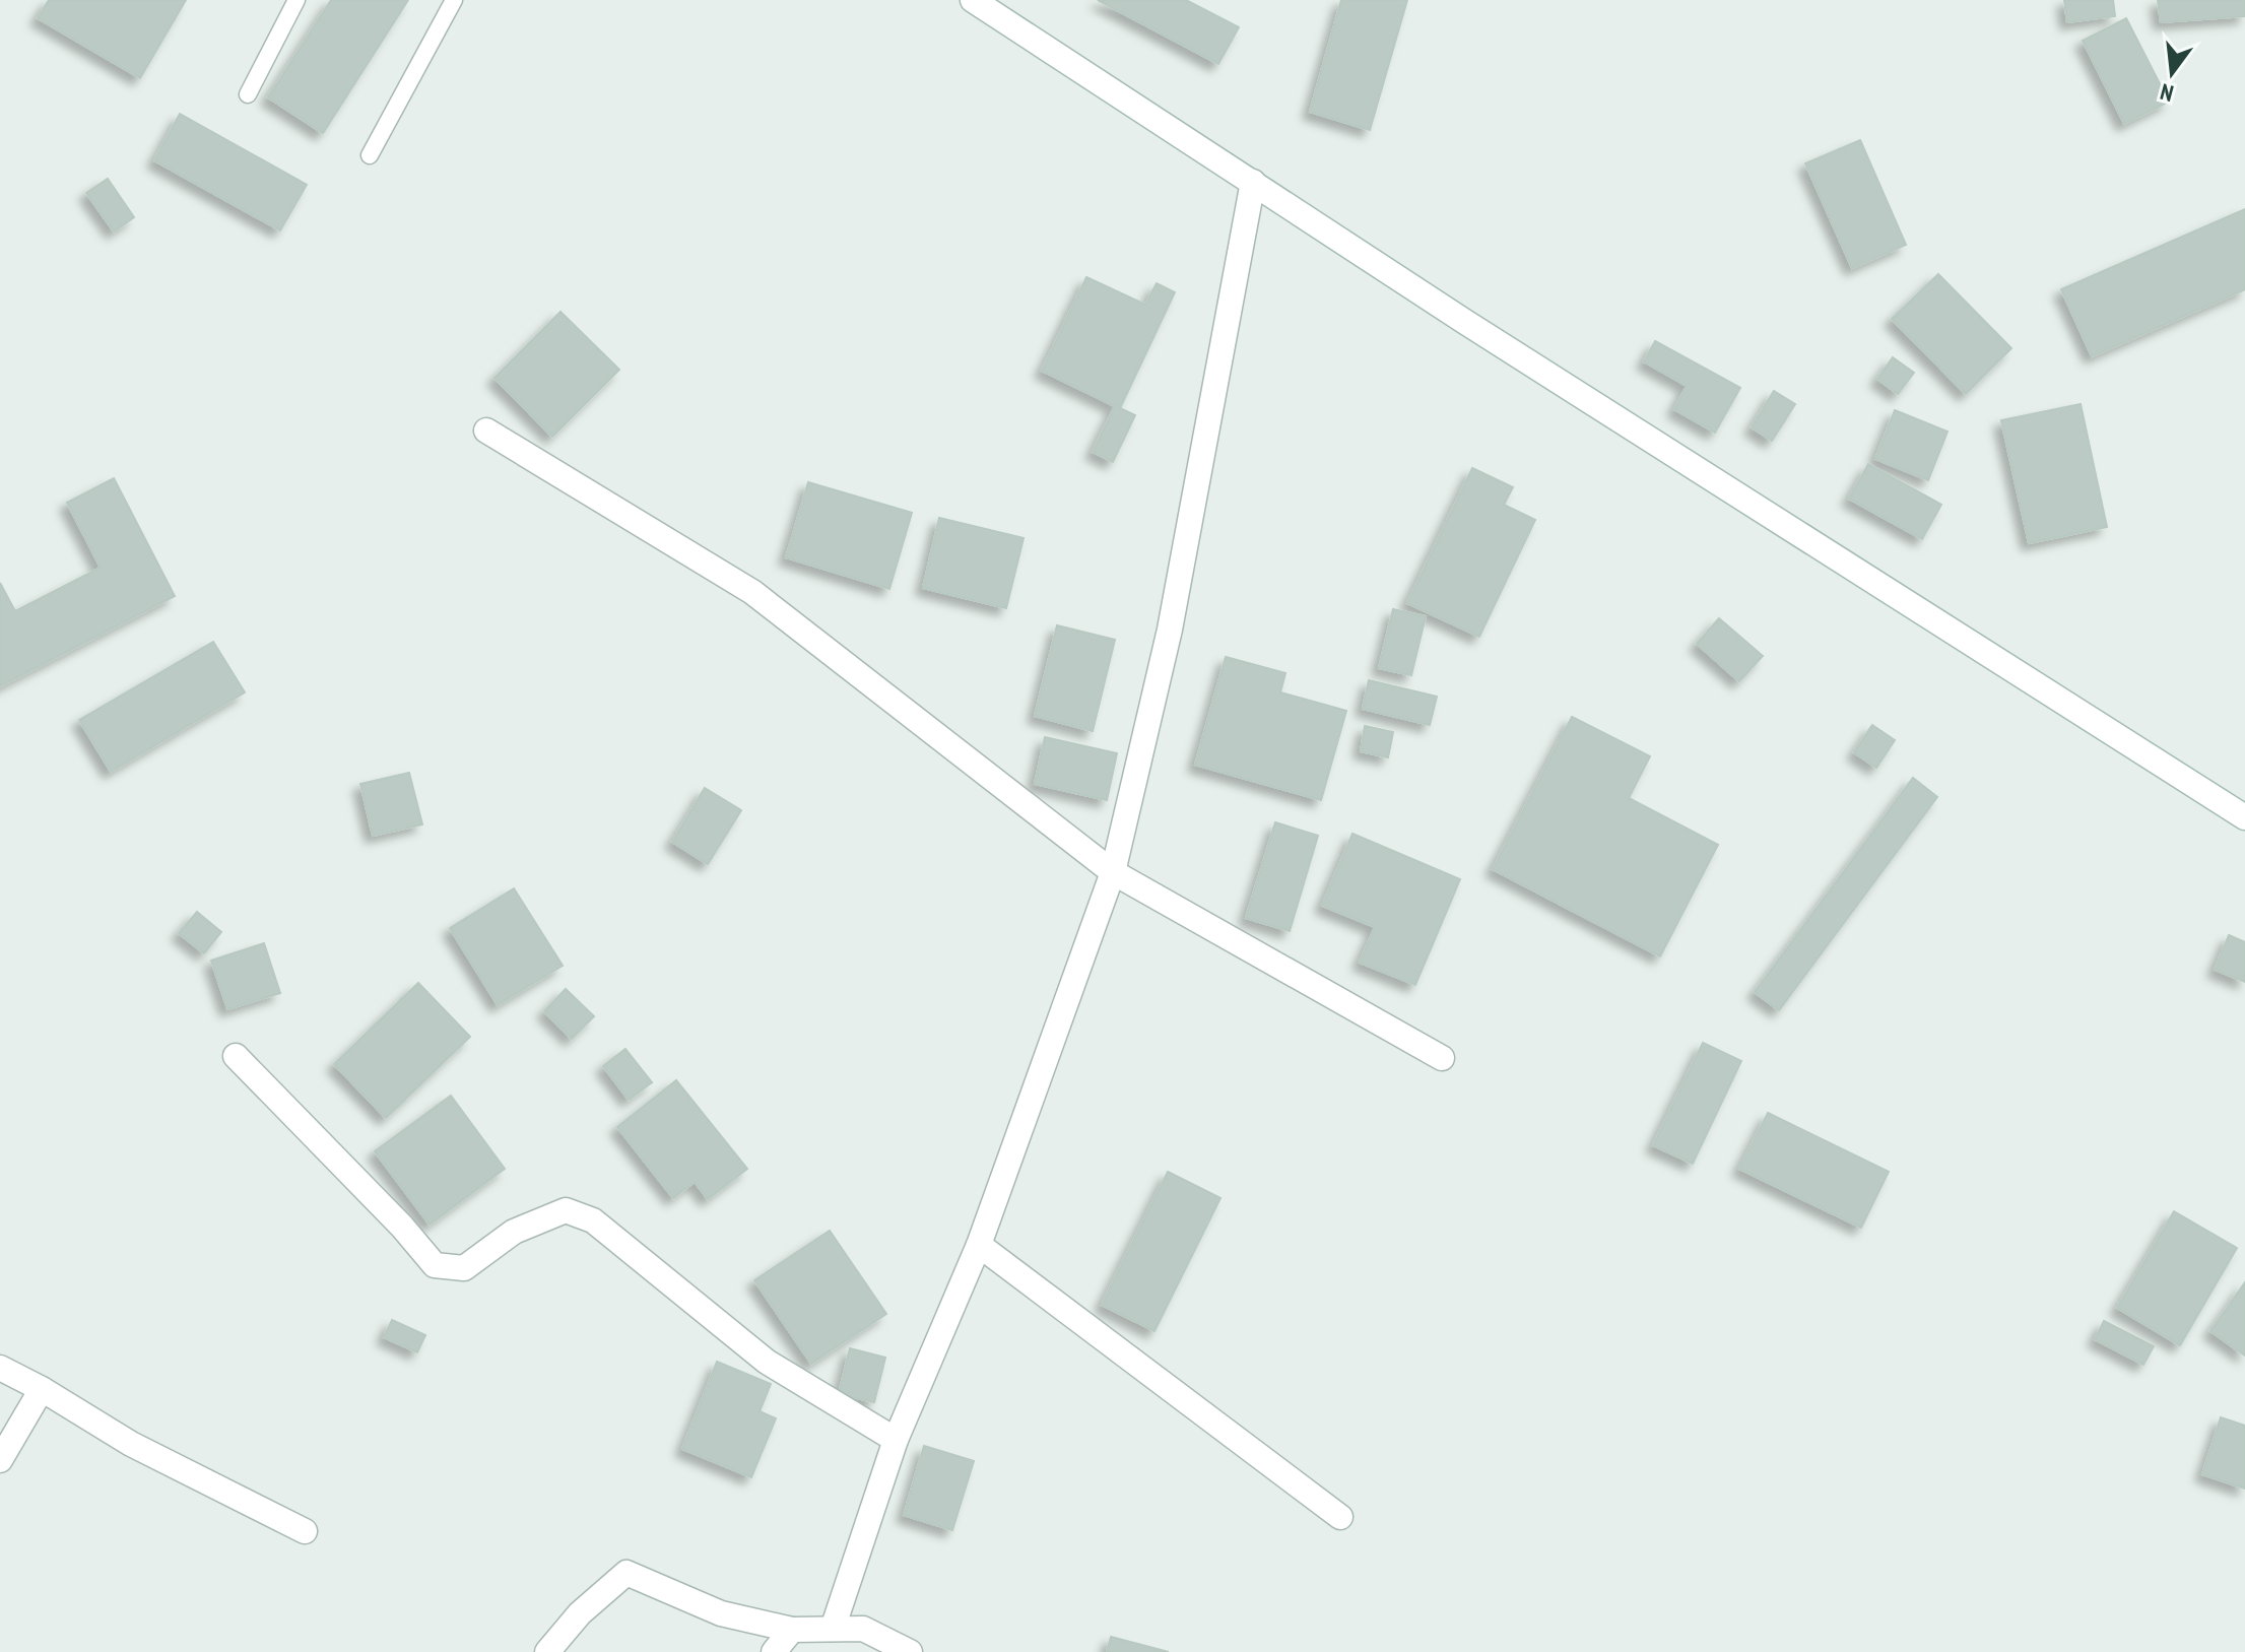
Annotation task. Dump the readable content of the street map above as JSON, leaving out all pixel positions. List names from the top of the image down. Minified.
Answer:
{"north":"bottom"}
